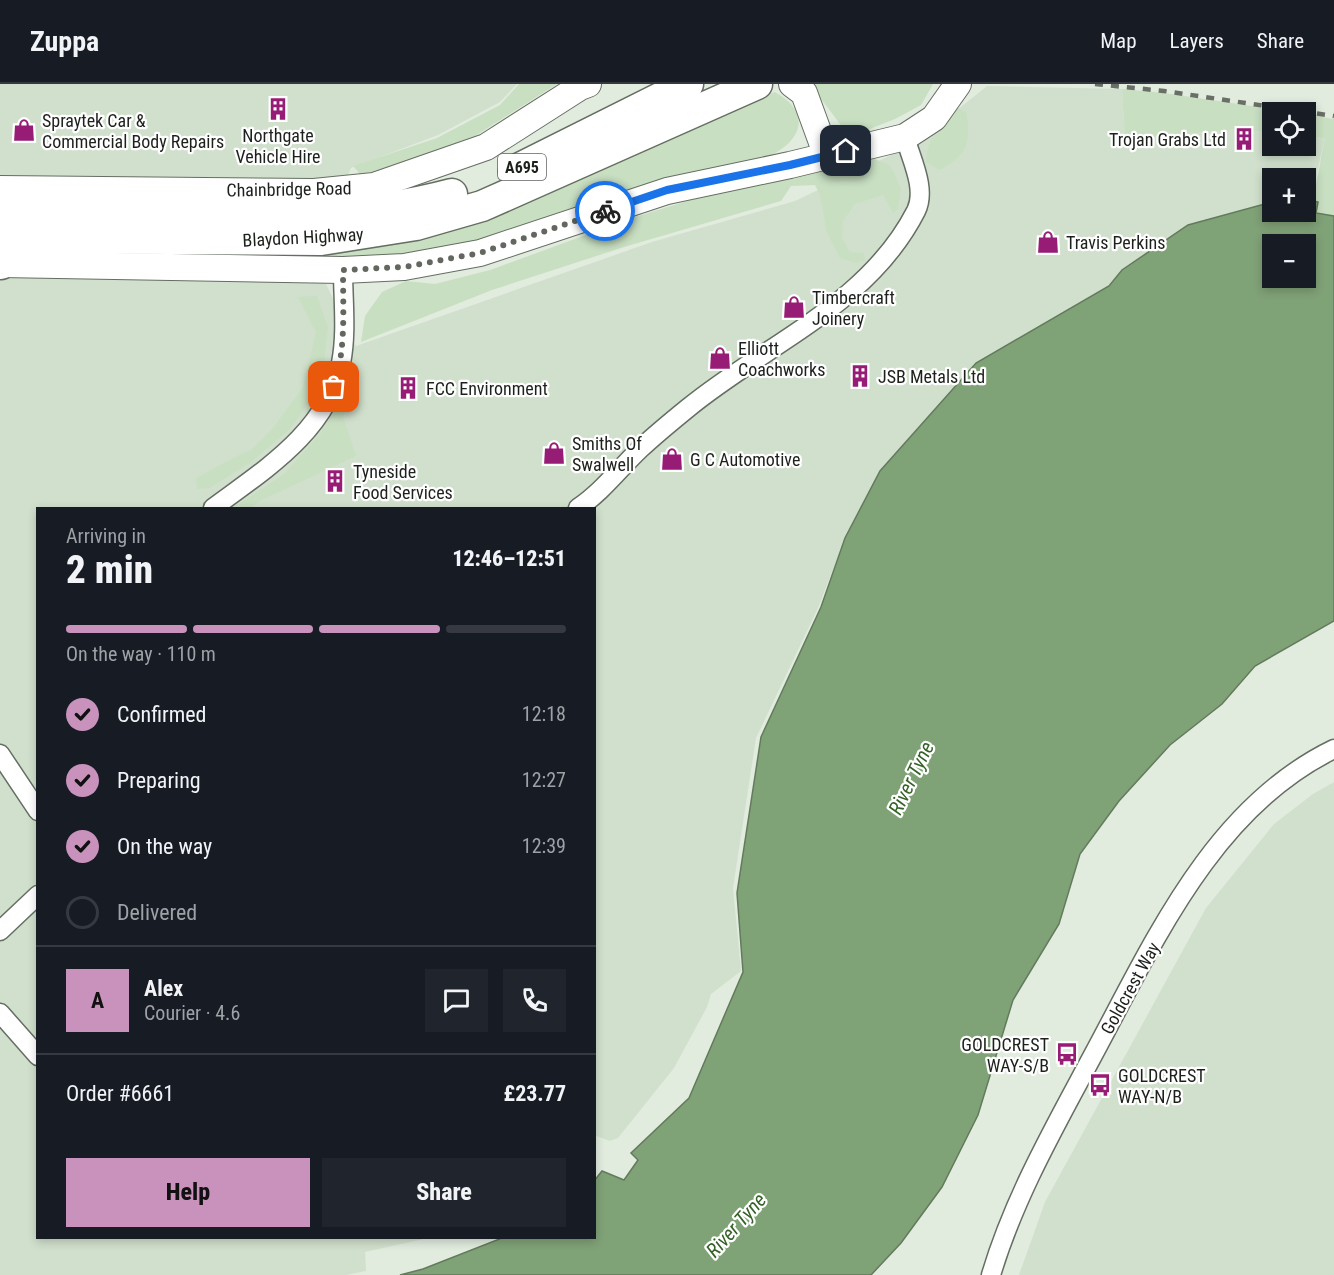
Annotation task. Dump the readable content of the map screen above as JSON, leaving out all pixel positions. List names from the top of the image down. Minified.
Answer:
{"streets":{"main road":["A695","Chainbridge Road","Blaydon Highway"],"street":["Goldcrest Way"]},"water":["River Tyne"],"places":{"building":["Northgate Vehicle Hire","Trojan Grabs Ltd","JSB Metals Ltd","FCC Environment","Tyneside Food Services"],"shop":["Spraytek Car & Commercial Body Repairs","Travis Perkins","Timbercraft Joinery","Elliott Coachworks","Smiths Of Swalwell","G C Automotive"],"bus stop":["GOLDCREST WAY-S/B","GOLDCREST WAY-N/B"]},"page":{"header":"Zuppa","nav":["Map","Layers","Share"],"map_buttons":["+","−"],"heading":["2 min","Arriving in","12:46–12:51"],"panel":["Alex","Courier · 4.6","Order #6661","£23.77"],"bar":"On the way · 110 m","list":[["Confirmed","12:18"],["Preparing","12:27"],["On the way","12:39"],"Delivered"],"round":"A","buttons":["Help","Share"]}}
